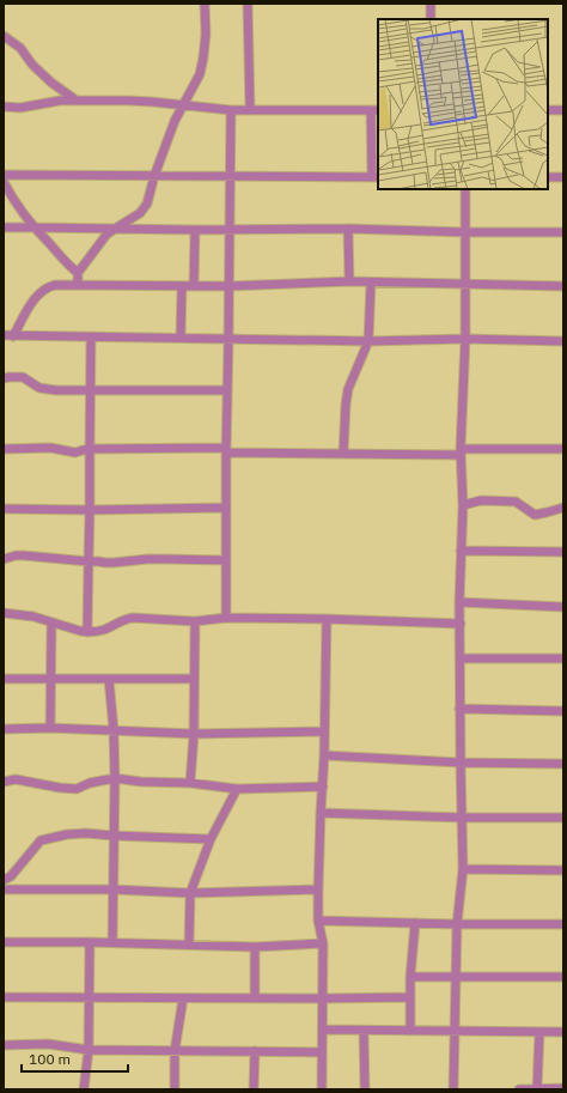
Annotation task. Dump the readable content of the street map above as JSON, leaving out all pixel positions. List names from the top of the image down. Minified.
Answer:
{"scale_bar":"100 m"}
